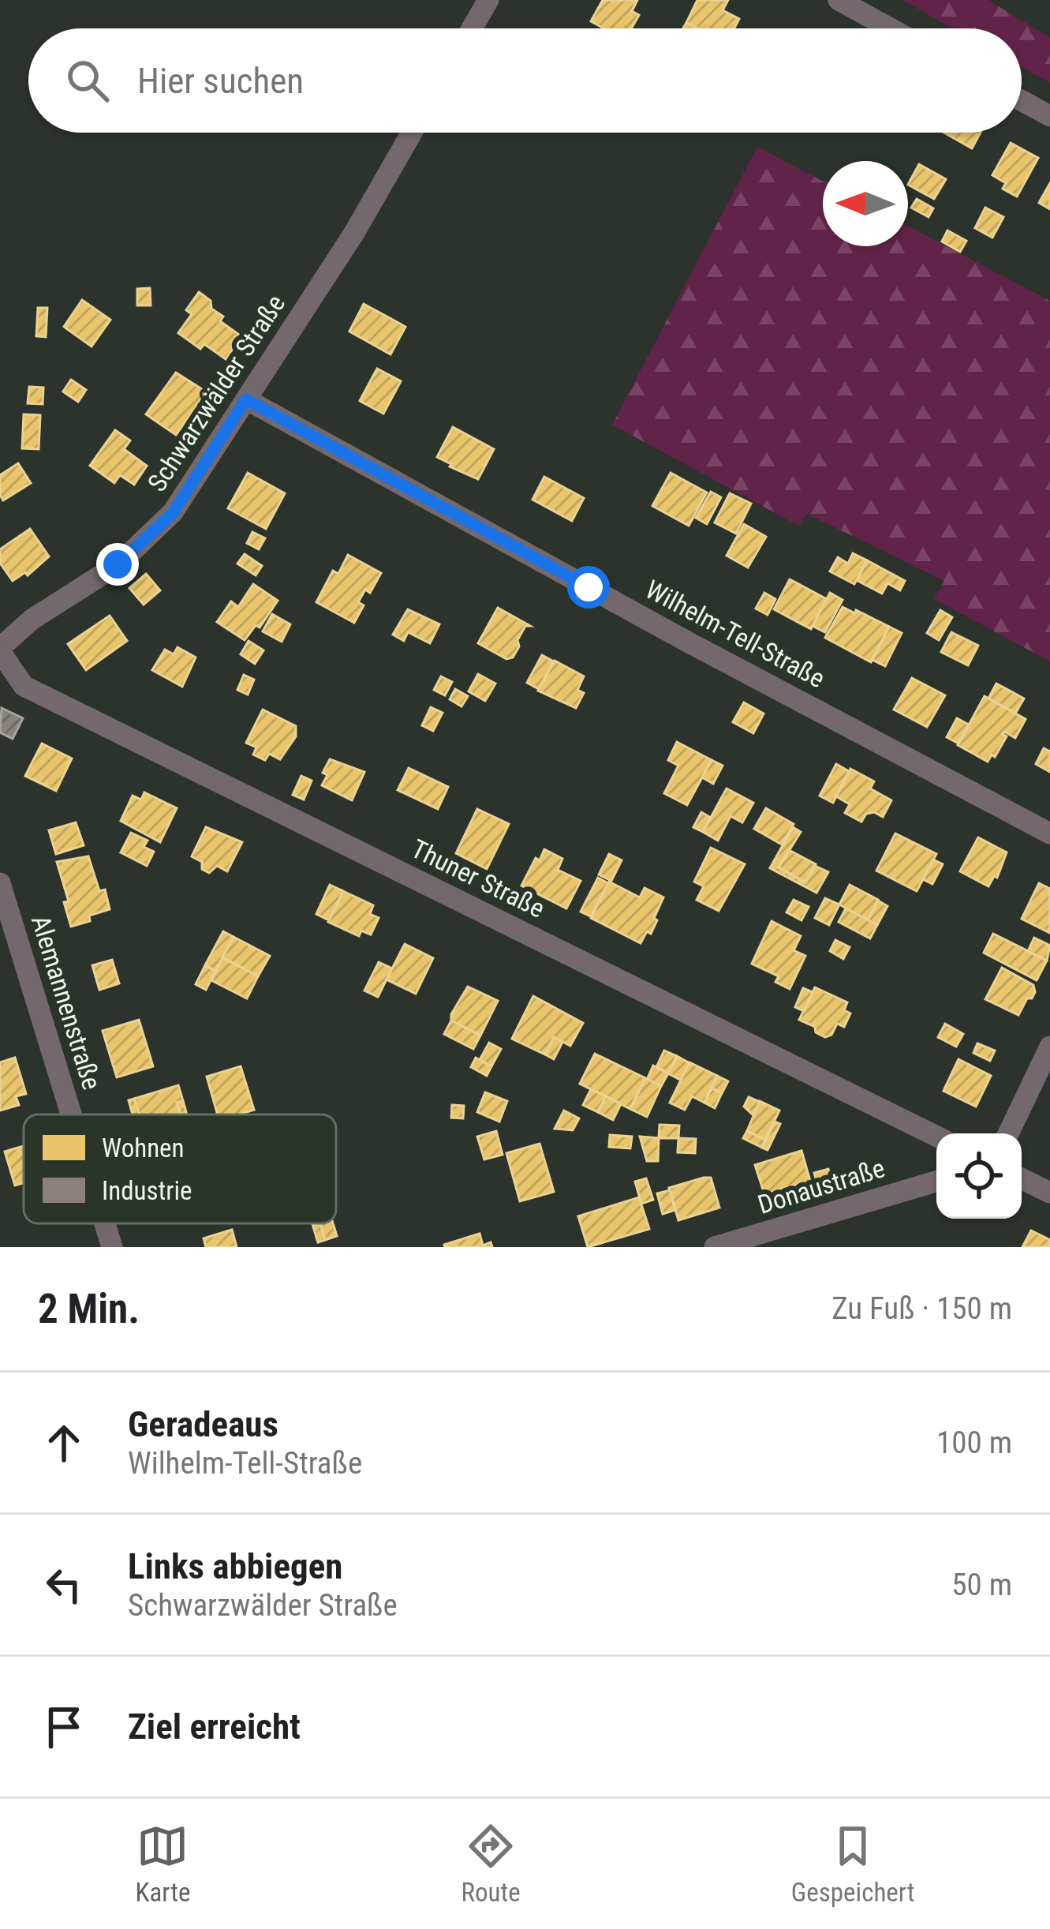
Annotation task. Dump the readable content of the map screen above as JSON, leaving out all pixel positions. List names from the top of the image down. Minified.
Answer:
{"streets":{"street":["Schwarzwälder Straße","Wilhelm-Tell-Straße","Thuner Straße","Alemannenstraße","Donaustraße"]},"crossings":[["Schwarzwälder Straße","Wilhelm-Tell-Straße"],["Schwarzwälder Straße","Thuner Straße"]],"legend":["Wohnen","Industrie"],"north":"left","page":{"search":"Hier suchen","heading":["2 Min.","Zu Fuß · 150 m"],"list":[["Geradeaus","Wilhelm-Tell-Straße","100 m"],["Links abbiegen","Schwarzwälder Straße","50 m"],"Ziel erreicht"],"nav":["Karte","Route","Gespeichert"]}}
